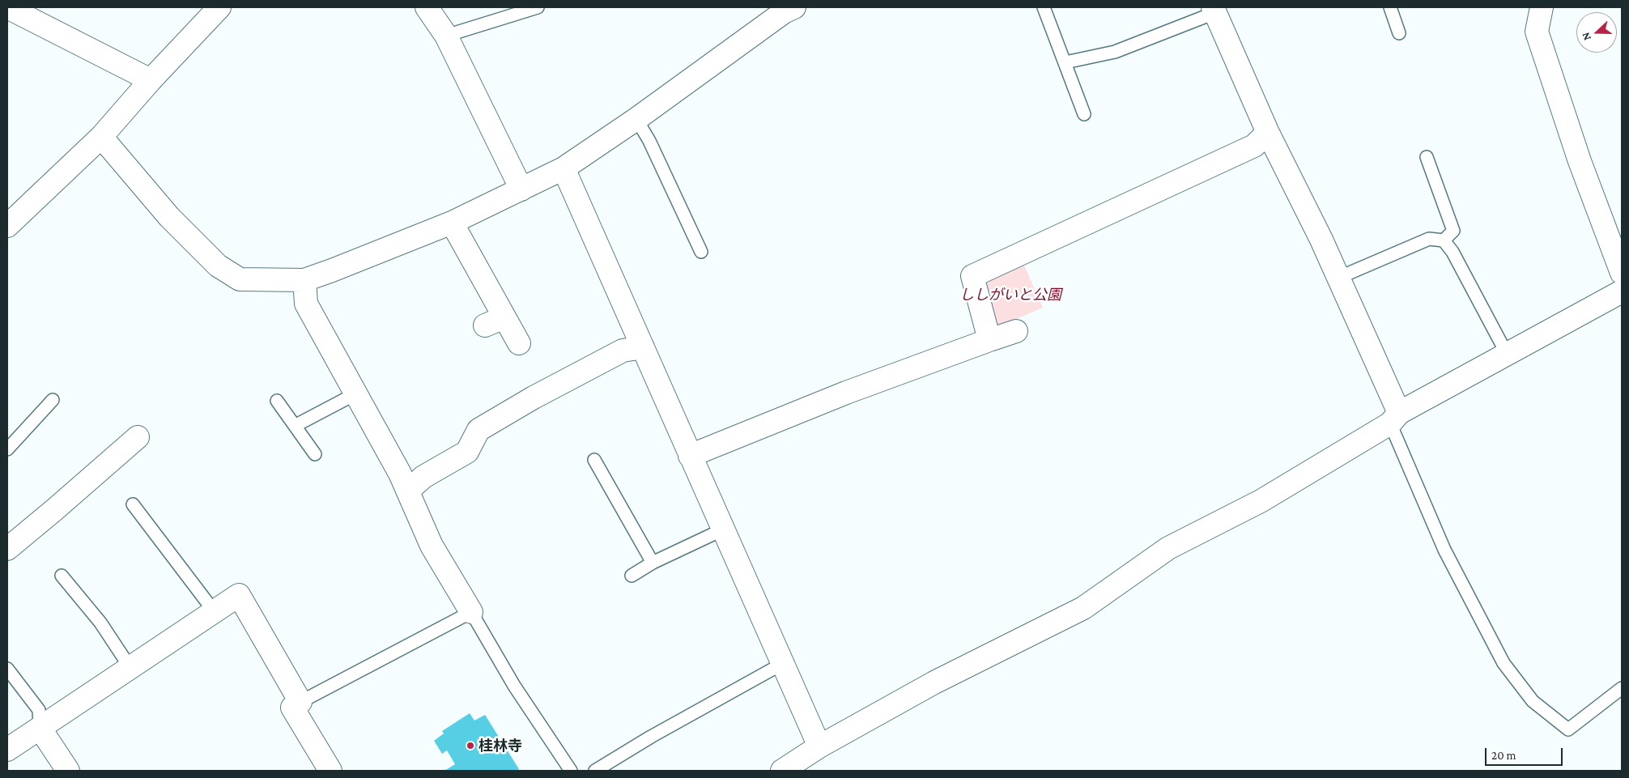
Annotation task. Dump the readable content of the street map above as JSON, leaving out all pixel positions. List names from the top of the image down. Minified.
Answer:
{"parks":["ししがいと公園"],"places":["桂林寺"],"scale_bar":"20 m","north":"left"}
